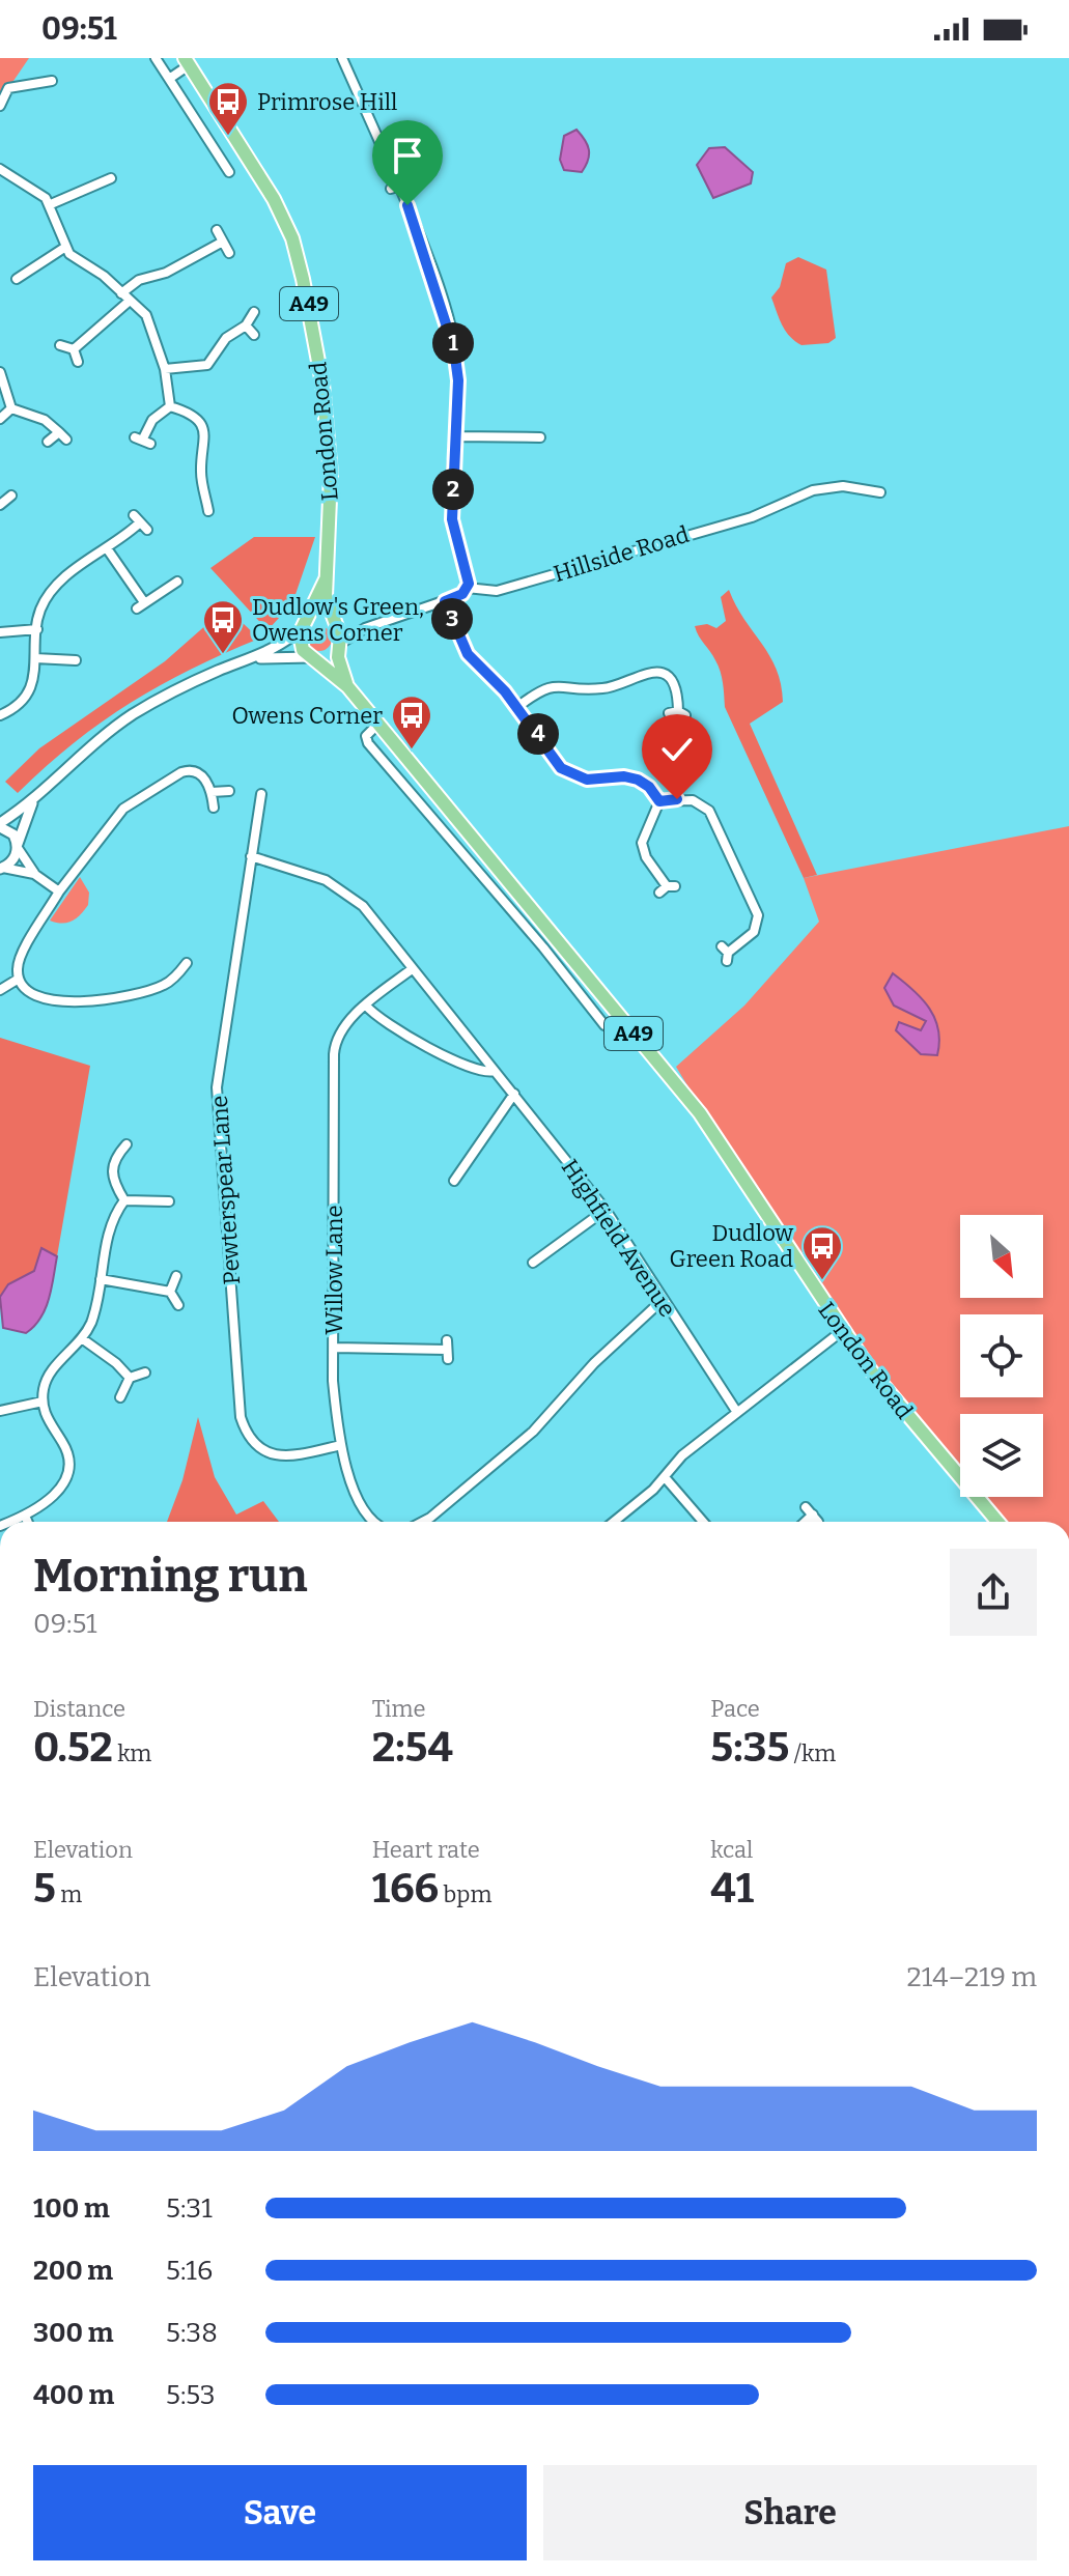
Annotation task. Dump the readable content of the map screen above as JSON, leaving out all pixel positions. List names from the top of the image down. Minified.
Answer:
{"streets":{"highway":["A49","London Road"],"street":["Hillside Road","Pewterspear Lane","Highfield Avenue","Willow Lane"]},"crossings":[["A49","London Road"],["Pewterspear Lane","Highfield Avenue"],["Pewterspear Lane","Willow Lane"]],"places":{"bus stop":["Primrose Hill","Dudlow's Green, Owens Corner","Owens Corner","Dudlow Green Road"]},"north":"bottom right","page":{"status":"09:51","pins":["1","2","3","4"],"heading":["Morning run","09:51"],"stats":[["Distance","0.52 km"],["Time","2:54"],["Pace","5:35 /km"],["Elevation","5 m"],["Heart rate","166 bpm"],["kcal","41"]],"chart":["Elevation","214–219 m"],"list":[{"name":"100 m","note":"5:31"},{"name":"200 m","note":"5:16"},{"name":"300 m","note":"5:38"},{"name":"400 m","note":"5:53"}],"buttons":["Save","Share"]}}
